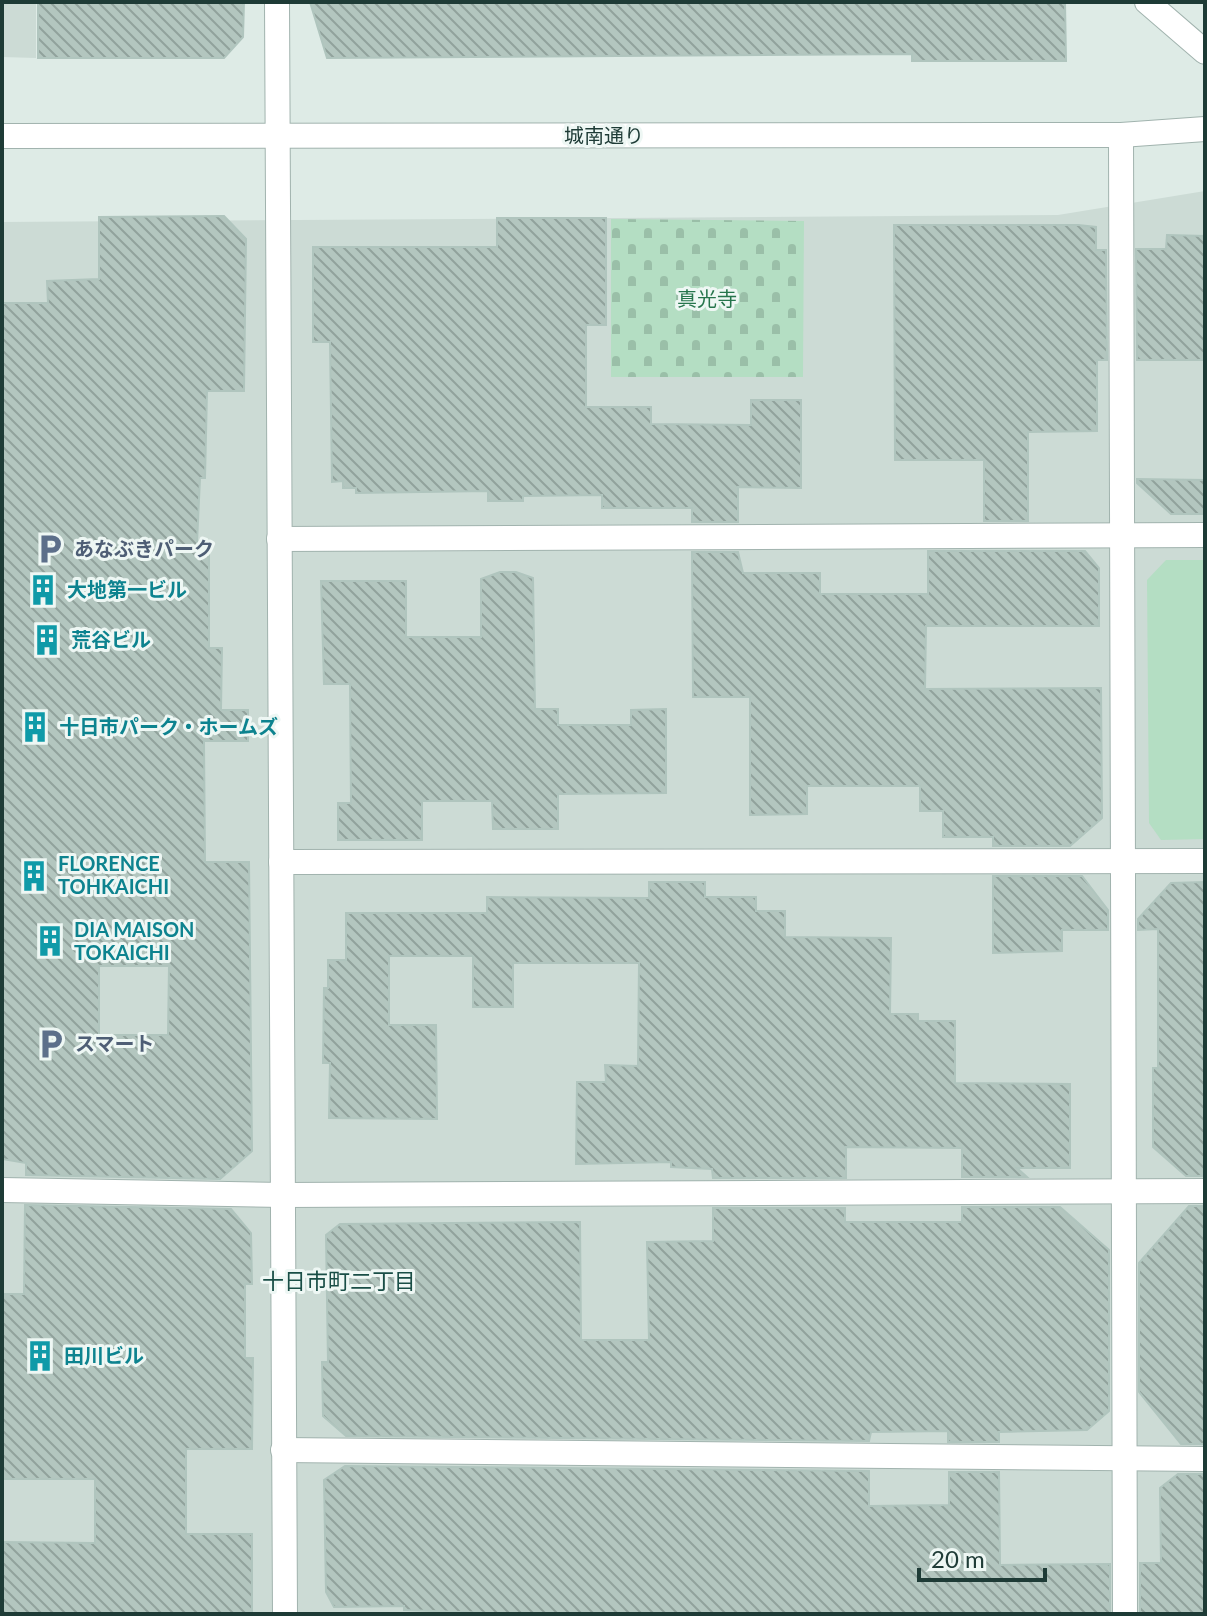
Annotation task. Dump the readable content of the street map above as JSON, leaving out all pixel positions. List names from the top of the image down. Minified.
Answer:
{"streets":{"street":["城南通り"]},"districts":["十日市町二丁目"],"parks":["真光寺"],"places":{"parking":["あなぶきパーク","スマート"],"building":["大地第一ビル","荒谷ビル","十日市パーク・ホームズ","FLORENCE TOHKAICHI","DIA MAISON TOKAICHI","田川ビル"]},"scale_bar":"20 m"}
